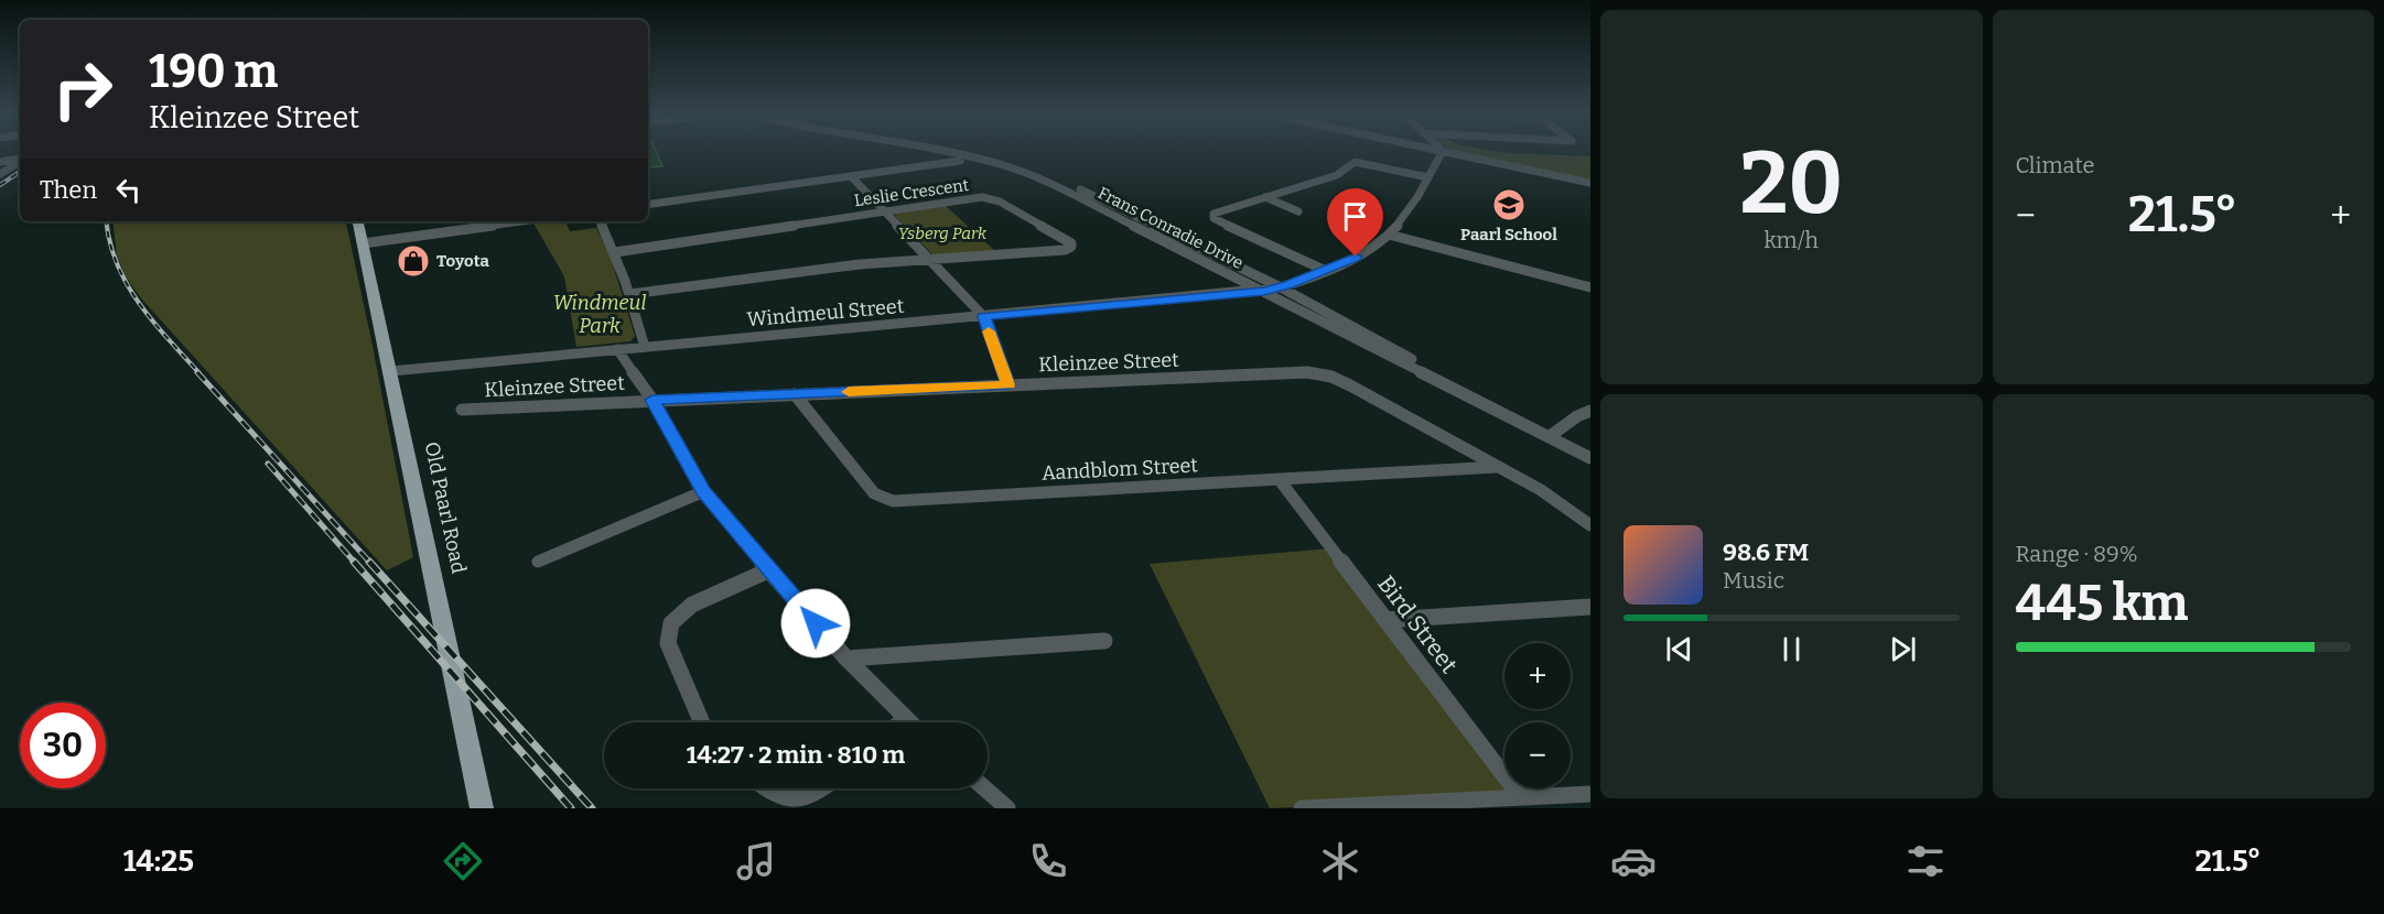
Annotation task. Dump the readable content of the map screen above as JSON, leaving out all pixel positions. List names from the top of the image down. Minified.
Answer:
{"streets":{"main road":["Old Paarl Road"],"street":["Leslie Crescent","Frans Conradie Drive","Windmeul Street","Kleinzee Street","Aandblom Street","Bird Street"]},"crossings":[["Frans Conradie Drive","Windmeul Street"],["Windmeul Street","Old Paarl Road"],["Kleinzee Street","Aandblom Street"],["Aandblom Street","Bird Street"]],"parks":["Ysberg Park","Windmeul Park"],"places":{"school or university":["Paarl School"],"shop":["Toyota"]},"page":{"tile":[["20","km/h"],"Climate",["Range · 89%","445 km"]],"turn":["190 m","Kleinzee Street"],"then":"Then","heat":["−","21.5°","+"],"song":["98.6 FM","Music"],"map_buttons":["+","−"],"limit":"30","trip":"14:27 · 2 min · 810 m","tabs":["14:25","21.5°"]}}
